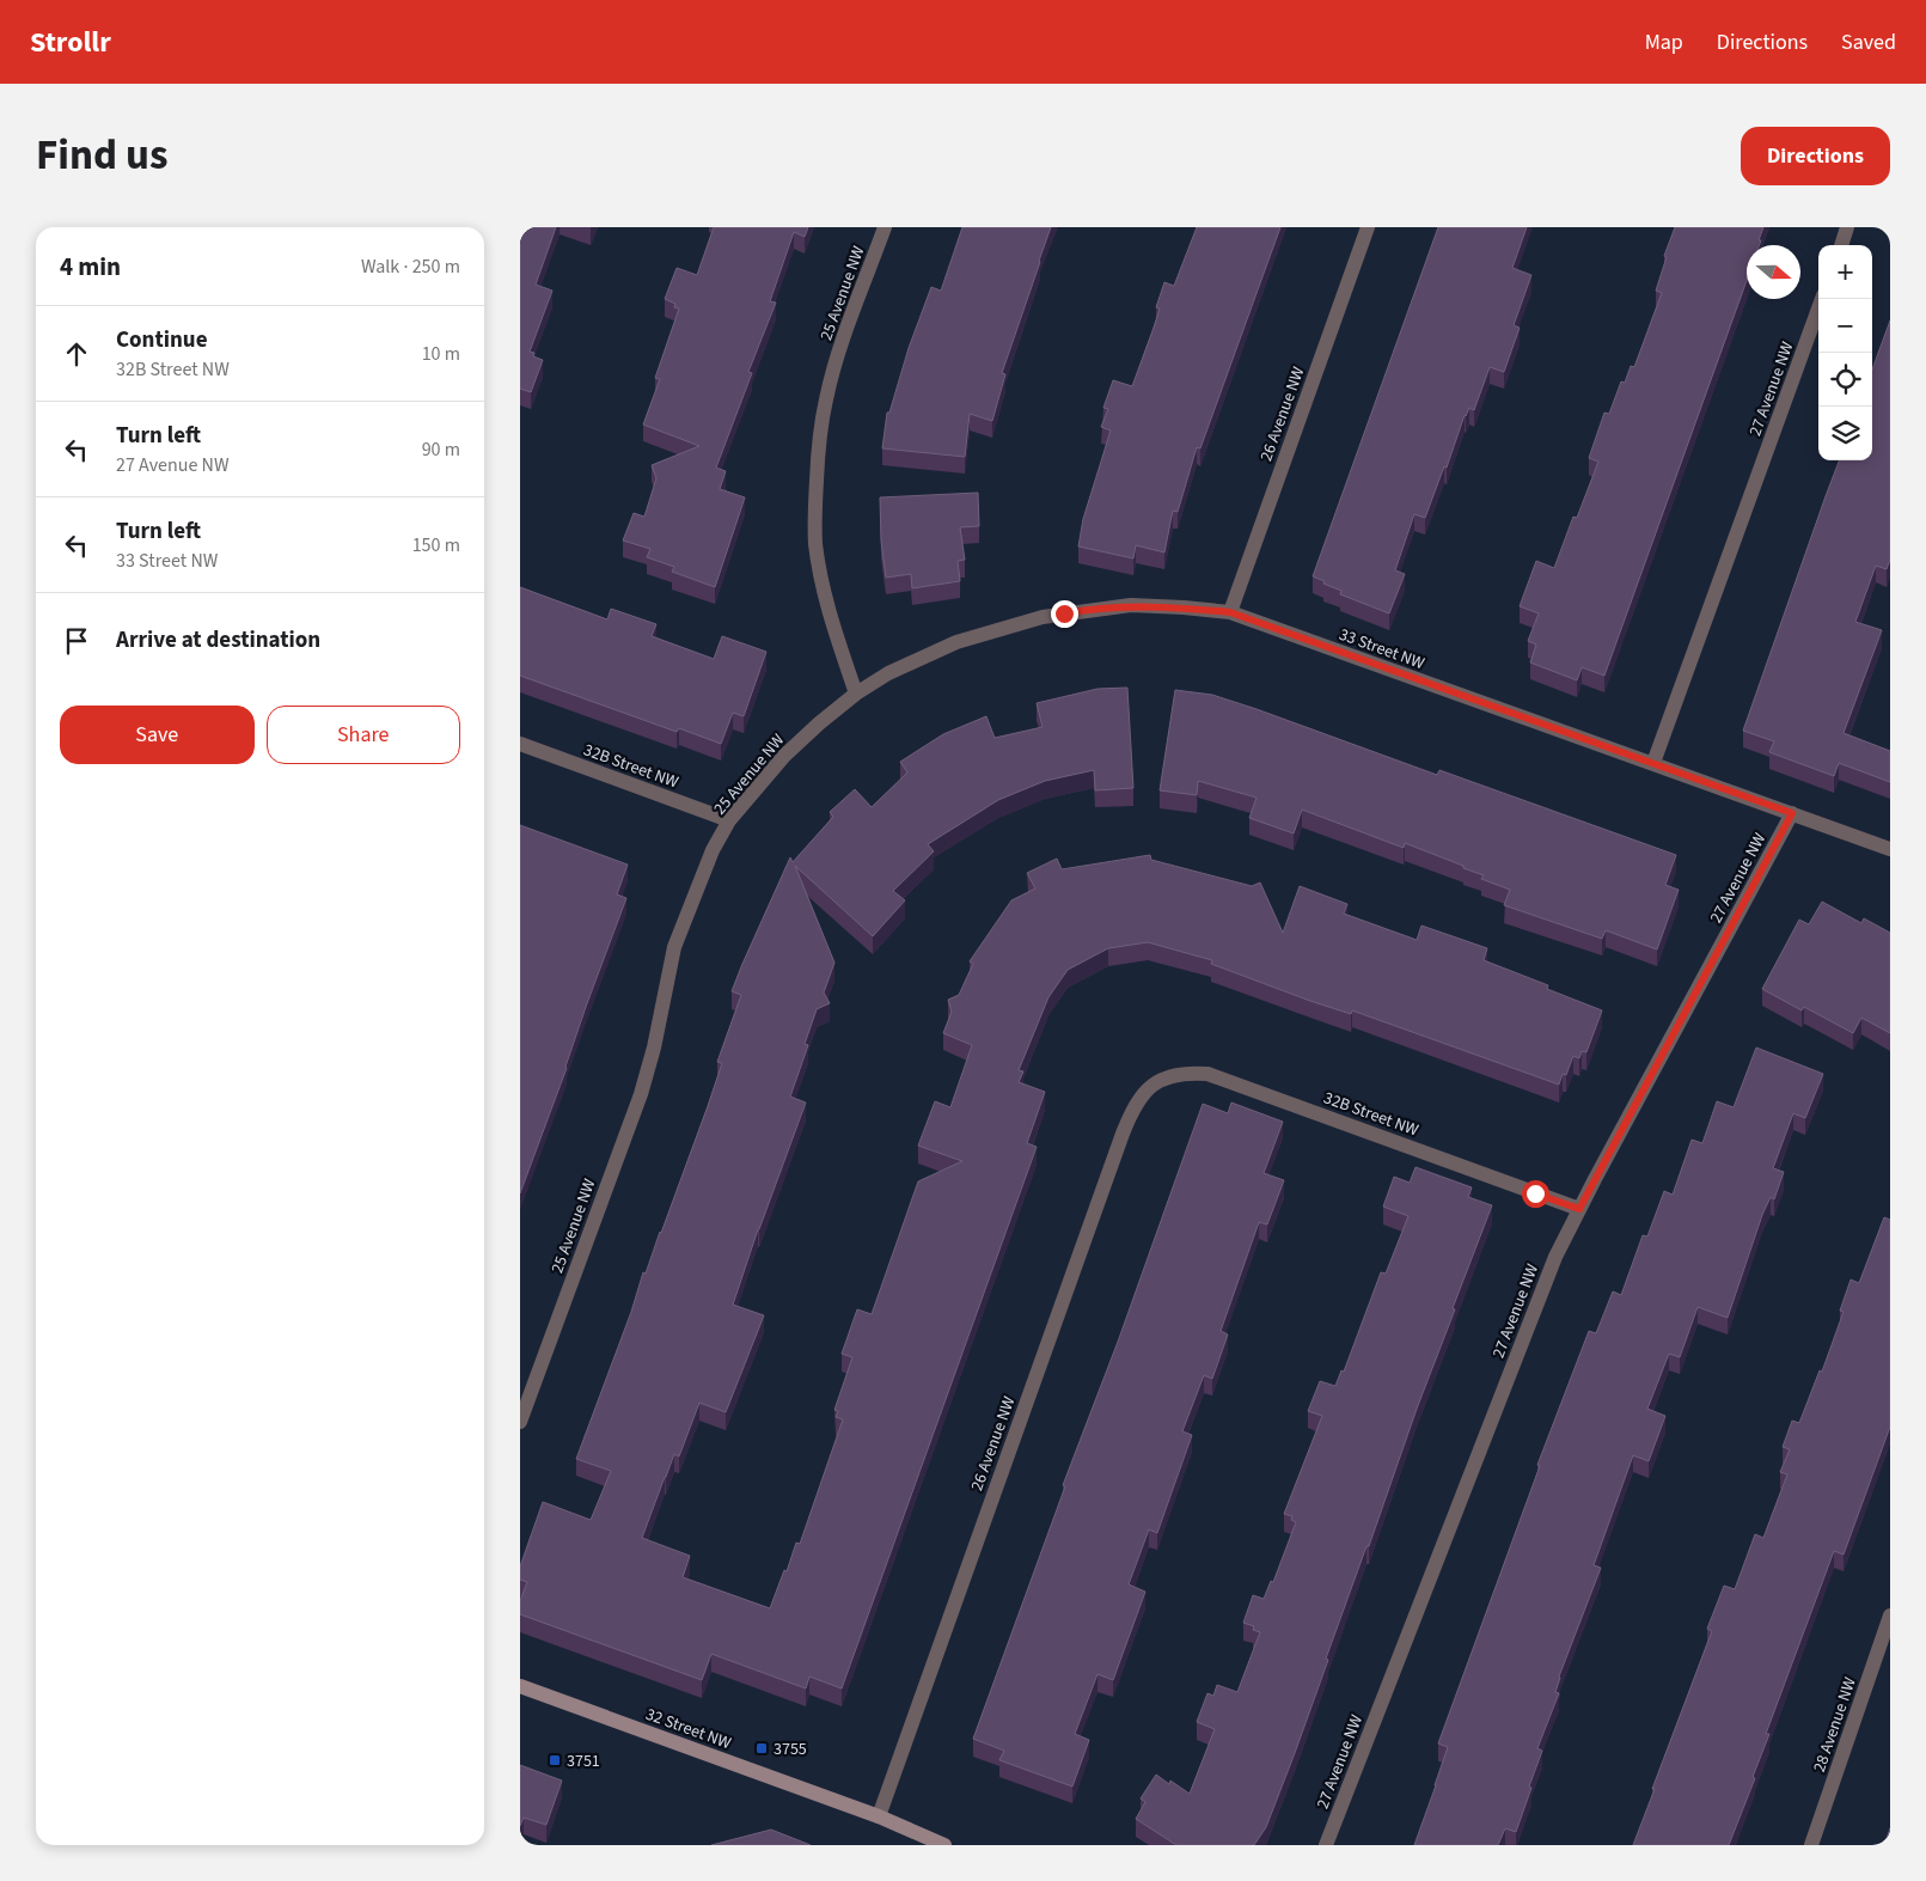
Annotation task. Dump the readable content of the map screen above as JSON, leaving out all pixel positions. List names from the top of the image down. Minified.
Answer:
{"streets":{"street":["25 Avenue NW","27 Avenue NW","26 Avenue NW","33 Street NW","32B Street NW","28 Avenue NW","32 Street NW"]},"crossings":[["25 Avenue NW","33 Street NW"],["25 Avenue NW","32B Street NW"],["27 Avenue NW","33 Street NW"],["27 Avenue NW","32B Street NW"],["26 Avenue NW","33 Street NW"],["26 Avenue NW","32B Street NW"],["26 Avenue NW","32 Street NW"]],"places":{"transit":["3755","3751"]},"north":"right","page":{"header":"Strollr","nav":["Map","Directions","Saved"],"title":"Find us","buttons":["Directions",["Save","Share"]],"heading":["4 min","Walk · 250 m"],"map_buttons":["+","−"],"list":[["Continue","32B Street NW","10 m"],["Turn left","27 Avenue NW","90 m"],["Turn left","33 Street NW","150 m"],"Arrive at destination"]}}
